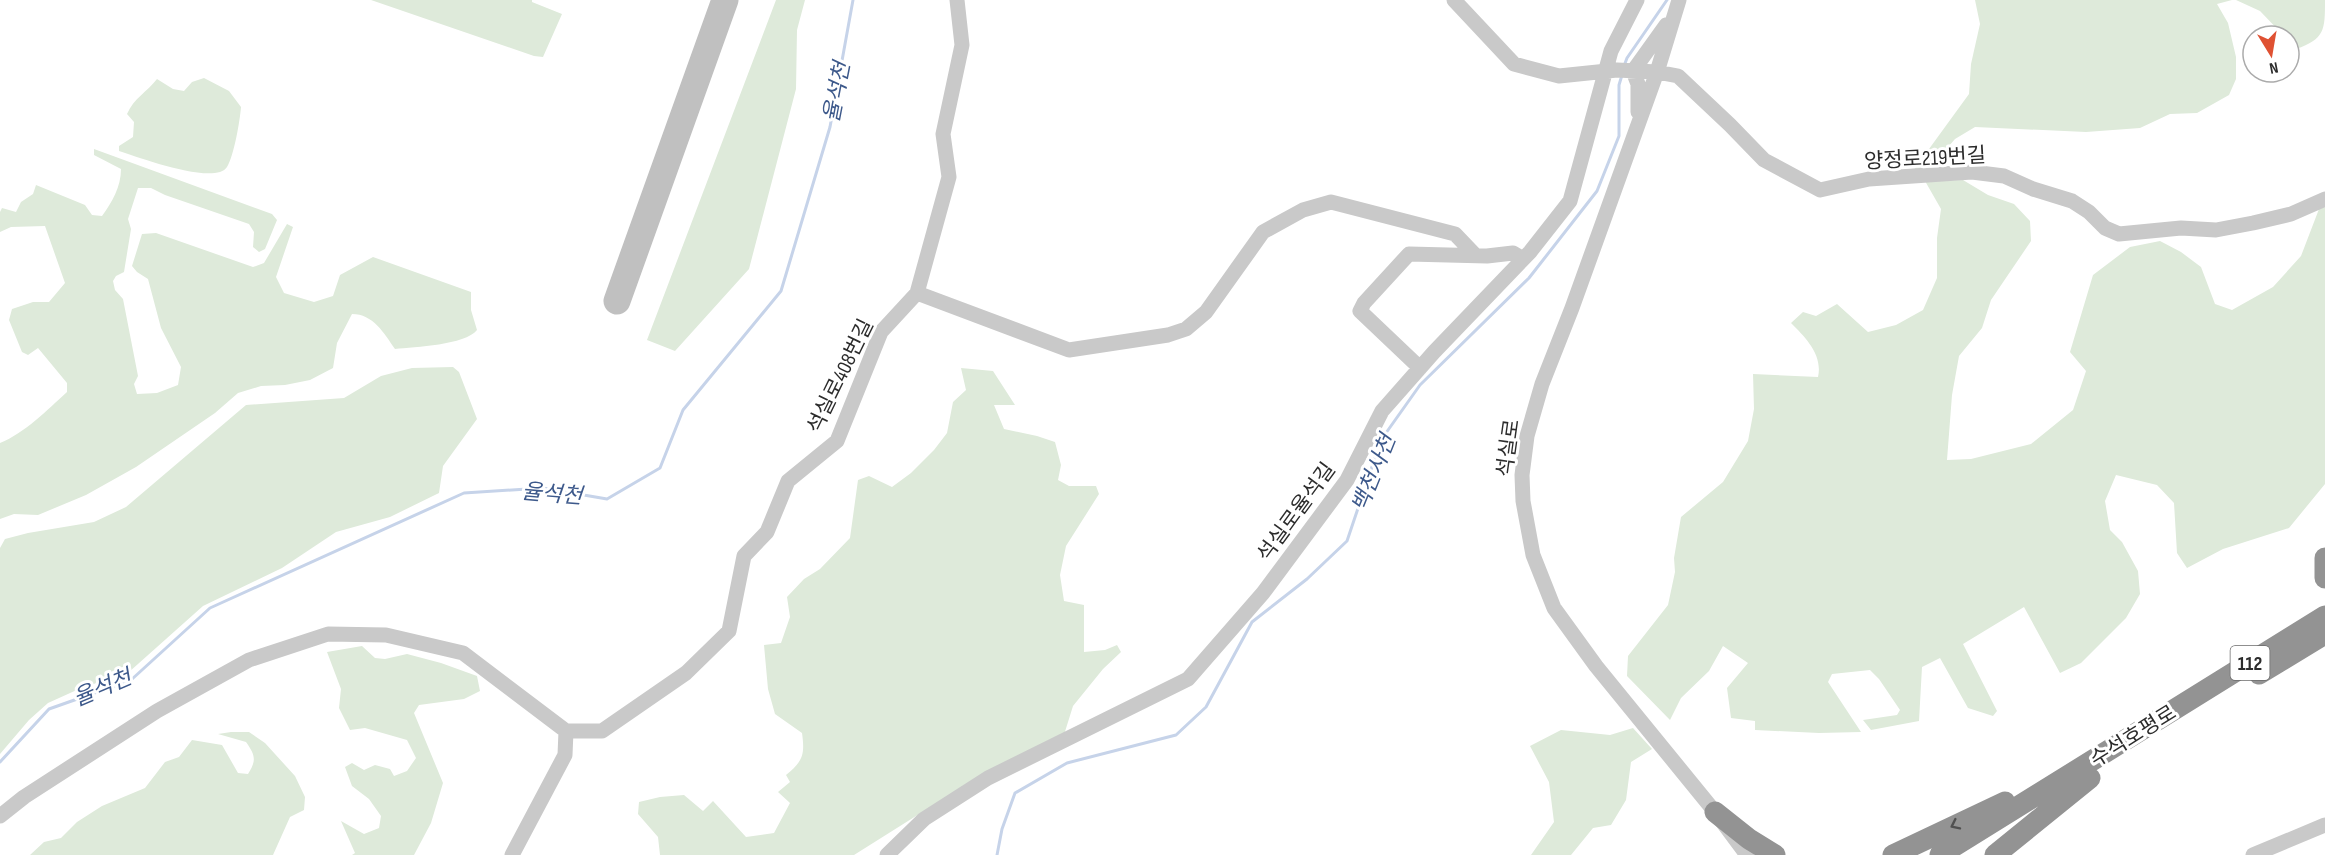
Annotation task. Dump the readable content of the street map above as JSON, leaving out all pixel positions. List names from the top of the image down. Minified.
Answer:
{"streets":{"highway":["112","수석호평로"],"street":["양정로219번길","석실로408번길","석실로","석실로율석길"]},"crossings":[["양정로219번길","석실로"],["양정로219번길","석실로율석길"]],"water":["율석천","백천사천"],"north":"bottom"}
